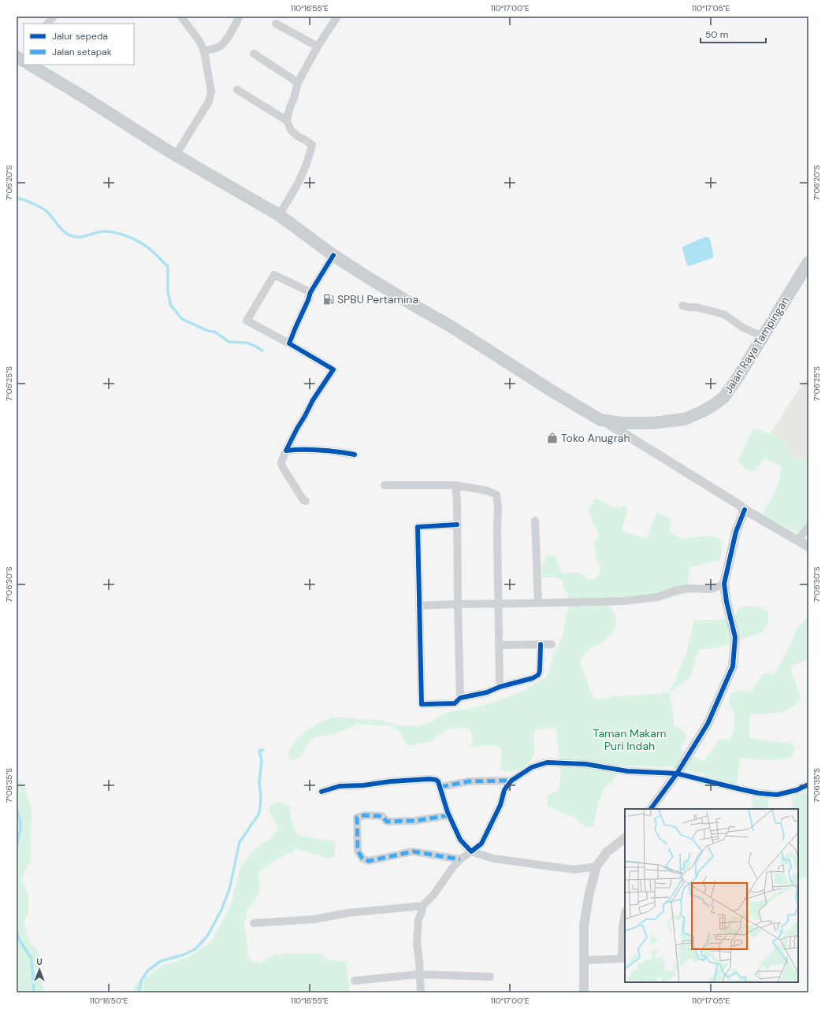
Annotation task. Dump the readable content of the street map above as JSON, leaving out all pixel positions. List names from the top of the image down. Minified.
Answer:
{"streets":{"main road":["Jalan Raya Tampingan"]},"parks":["Taman Makam Puri Indah"],"places":{"fuel station":["SPBU Pertamina"],"shop":["Toko Anugrah"]},"legend":["Jalur sepeda","Jalan setapak"],"scale_bar":"50 m","north":"top","coordinates":["110°16'55\"E","110°17'00\"E","110°17'05\"E","7°06'20\"S","7°06'25\"S","7°06'30\"S","7°06'35\"S","110°16'50\"E"]}
